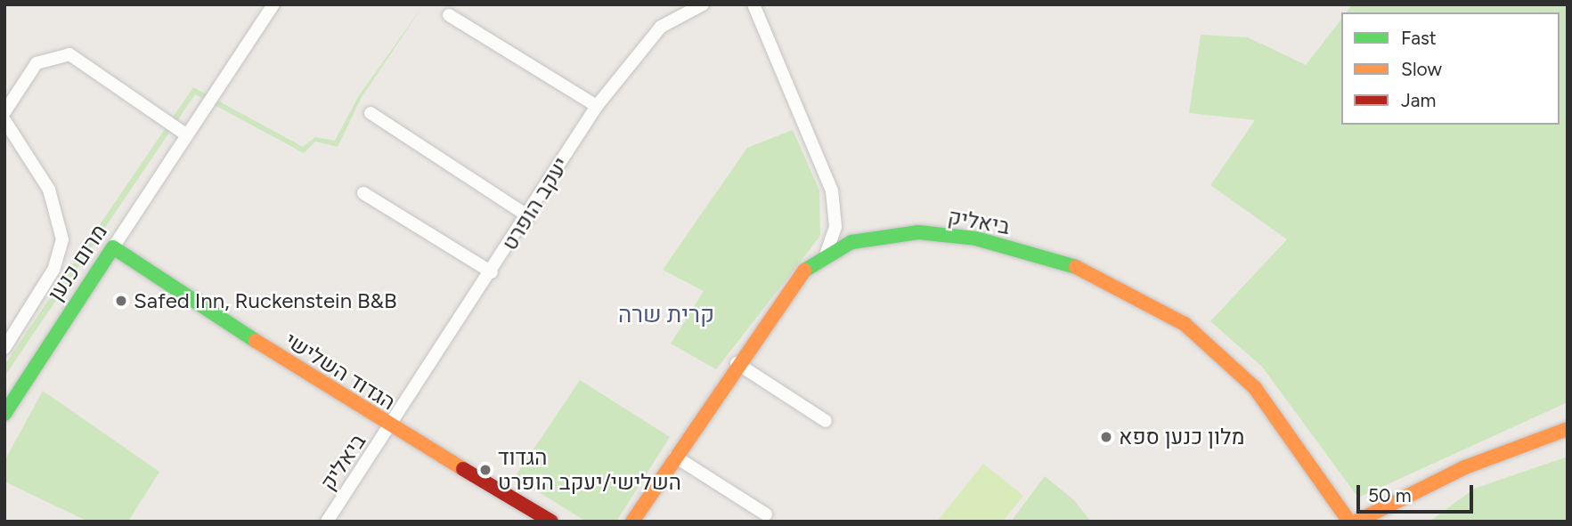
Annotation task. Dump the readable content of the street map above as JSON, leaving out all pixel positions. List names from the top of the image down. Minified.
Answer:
{"streets":{"street":["יעקב הופרט","ביאליק","מרום כנען","הגדוד השלישי"]},"crossings":[["יעקב הופרט","ביאליק"],["יעקב הופרט","הגדוד השלישי"],["ביאליק","הגדוד השלישי"],["מרום כנען","הגדוד השלישי"]],"districts":["קרית שרה"],"places":["Safed Inn, Ruckenstein B&B","מלון כנען ספא","הגדוד השלישי/יעקב הופרט"],"legend":["Fast","Slow","Jam"],"scale_bar":"50 m"}
